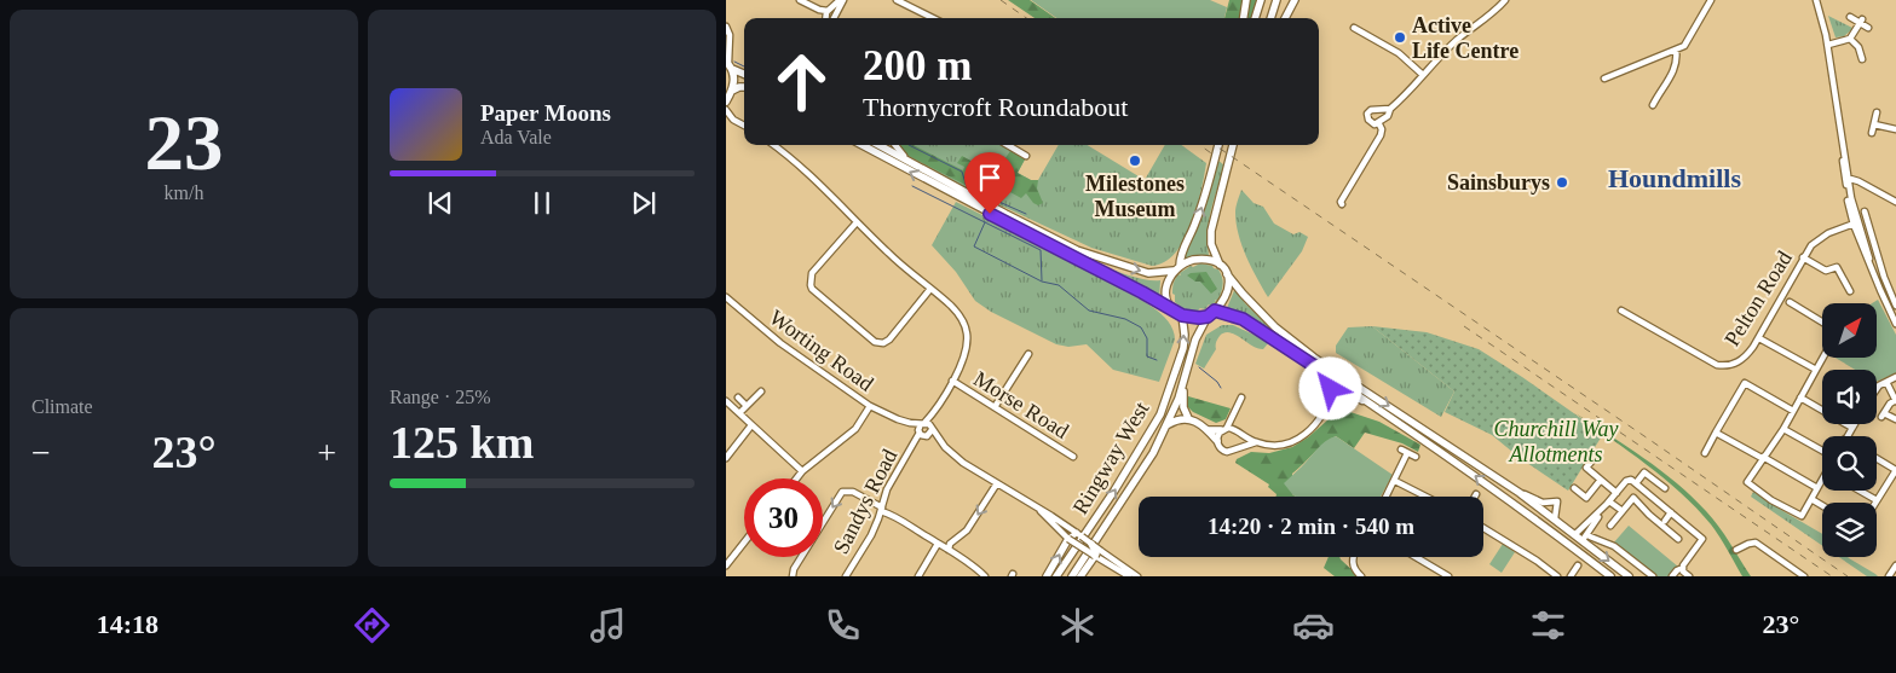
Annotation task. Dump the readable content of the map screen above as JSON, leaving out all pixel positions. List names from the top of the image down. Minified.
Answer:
{"streets":{"main road":["Ringway West"],"street":["Pelton Road","Worting Road","Morse Road","Sandys Road"]},"crossings":[["Worting Road","Sandys Road"]],"districts":["Houndmills"],"parks":["Churchill Way Allotments"],"places":["Active Life Centre","Milestones Museum","Sainsburys"],"north":"top right","page":{"tile":[["23","km/h"],"Climate",["Range · 25%","125 km"]],"turn":["200 m","Thornycroft Roundabout"],"song":["Paper Moons","Ada Vale"],"heat":["−","23°","+"],"limit":"30","trip":"14:20 · 2 min · 540 m","tabs":["14:18","23°"]}}
